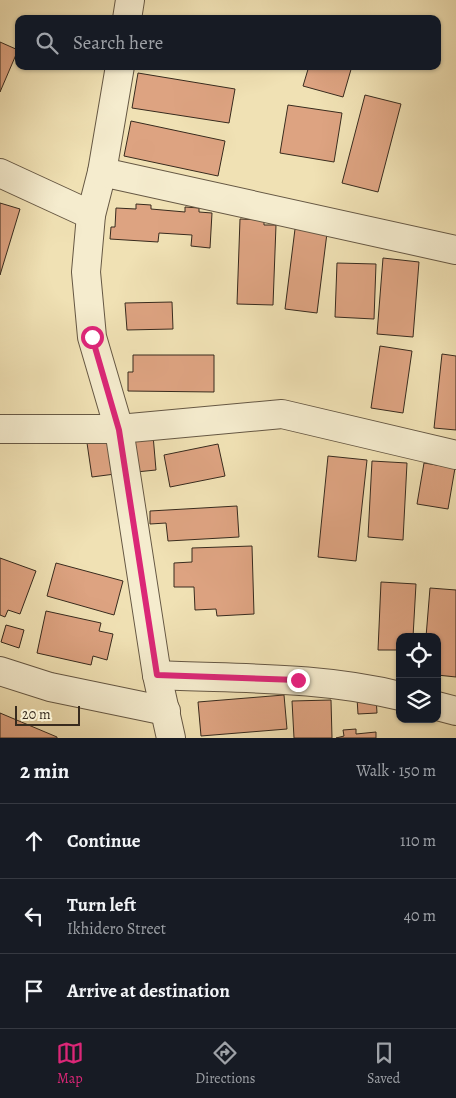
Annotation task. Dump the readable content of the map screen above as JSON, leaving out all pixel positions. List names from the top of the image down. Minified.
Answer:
{"scale_bar":"20 m","page":{"search":"Search here","scale":"20 m","heading":["2 min","Walk · 150 m"],"list":[["Continue","110 m"],["Turn left","Ikhidero Street","40 m"],"Arrive at destination"],"nav":["Map","Directions","Saved"]}}
